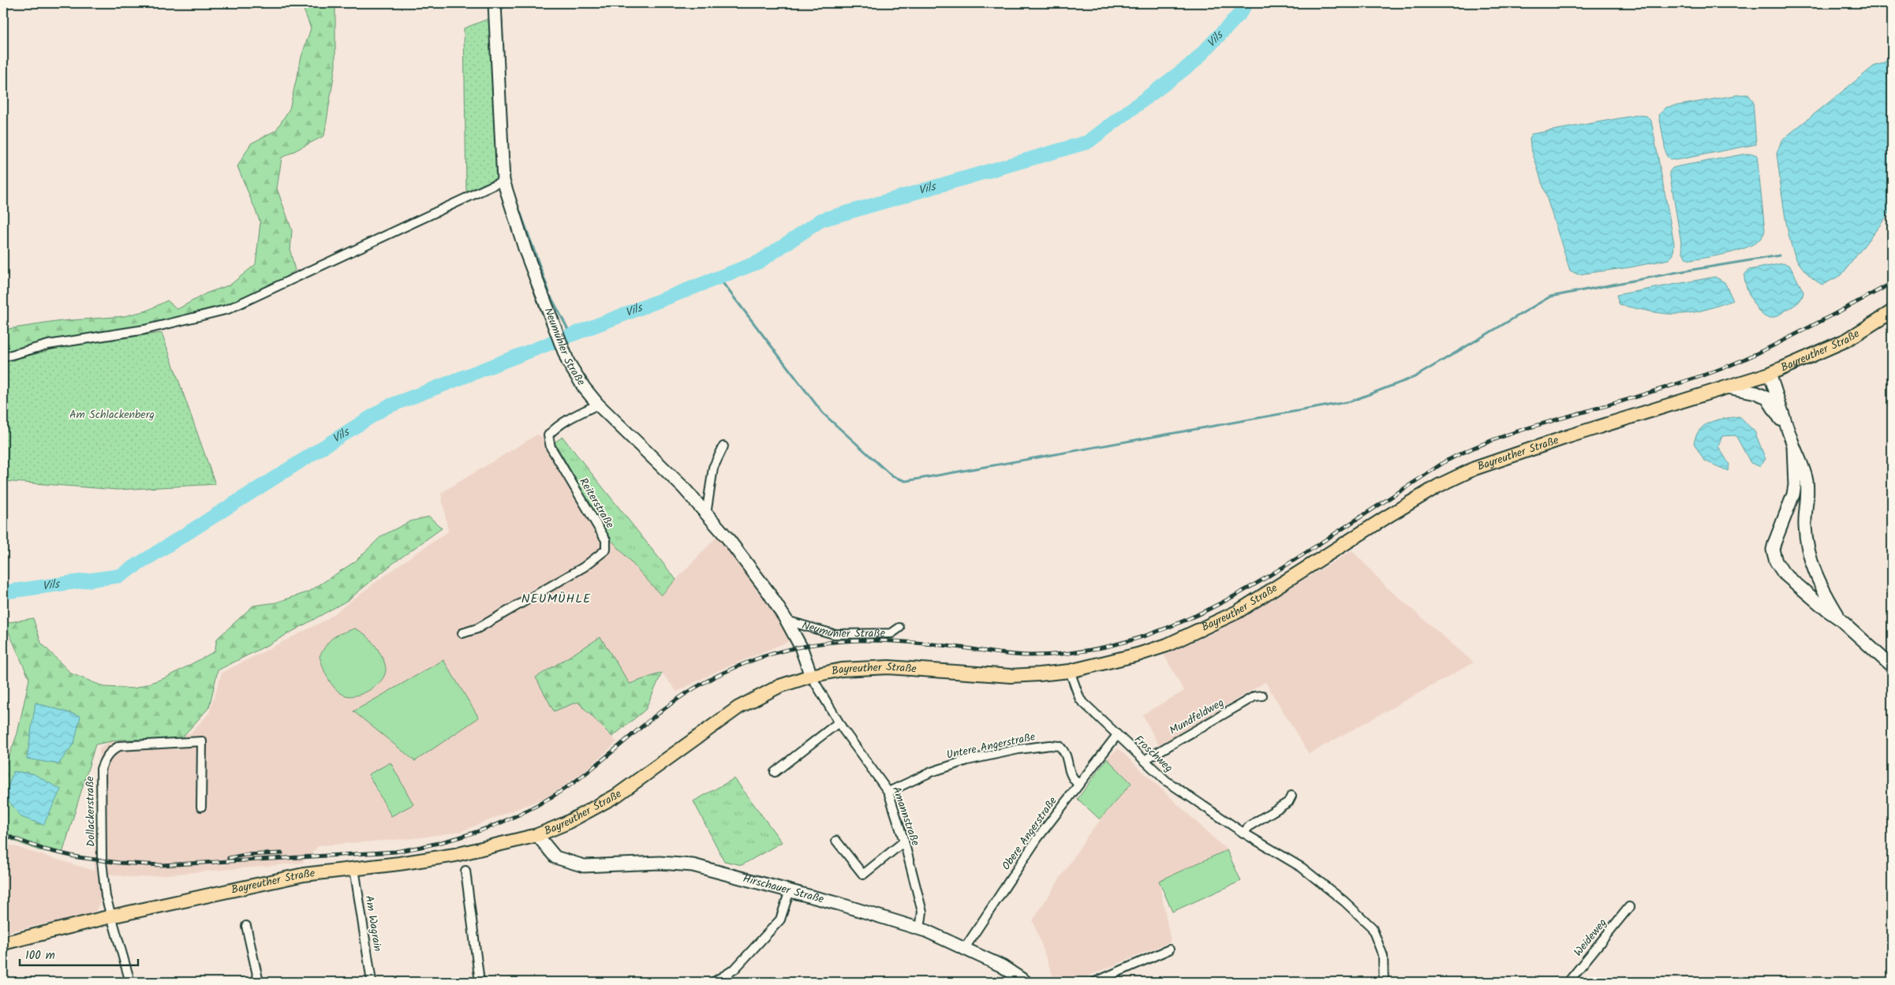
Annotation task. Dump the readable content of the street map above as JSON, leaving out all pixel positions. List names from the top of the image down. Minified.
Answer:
{"streets":{"main road":["Bayreuther Straße"],"street":["Neumühler Straße","Reiterstraße","Mundfeldweg","Untere Angerstraße","Froschweg","Dollackerstraße","Amannstraße","Obere Angerstraße","Hirschauer Straße","Am Wagrain","Weideweg"]},"crossings":[["Neumühler Straße","Bayreuther Straße"],["Neumühler Straße","Reiterstraße"],["Neumühler Straße","Amannstraße"],["Bayreuther Straße","Froschweg"],["Bayreuther Straße","Dollackerstraße"],["Bayreuther Straße","Amannstraße"],["Bayreuther Straße","Hirschauer Straße"],["Bayreuther Straße","Am Wagrain"],["Mundfeldweg","Froschweg"],["Untere Angerstraße","Amannstraße"],["Untere Angerstraße","Obere Angerstraße"],["Froschweg","Obere Angerstraße"],["Amannstraße","Hirschauer Straße"],["Obere Angerstraße","Hirschauer Straße"]],"districts":["NEUMÜHLE"],"water":["Vils"],"parks":["Am Schlackenberg"],"scale_bar":"100 m"}
